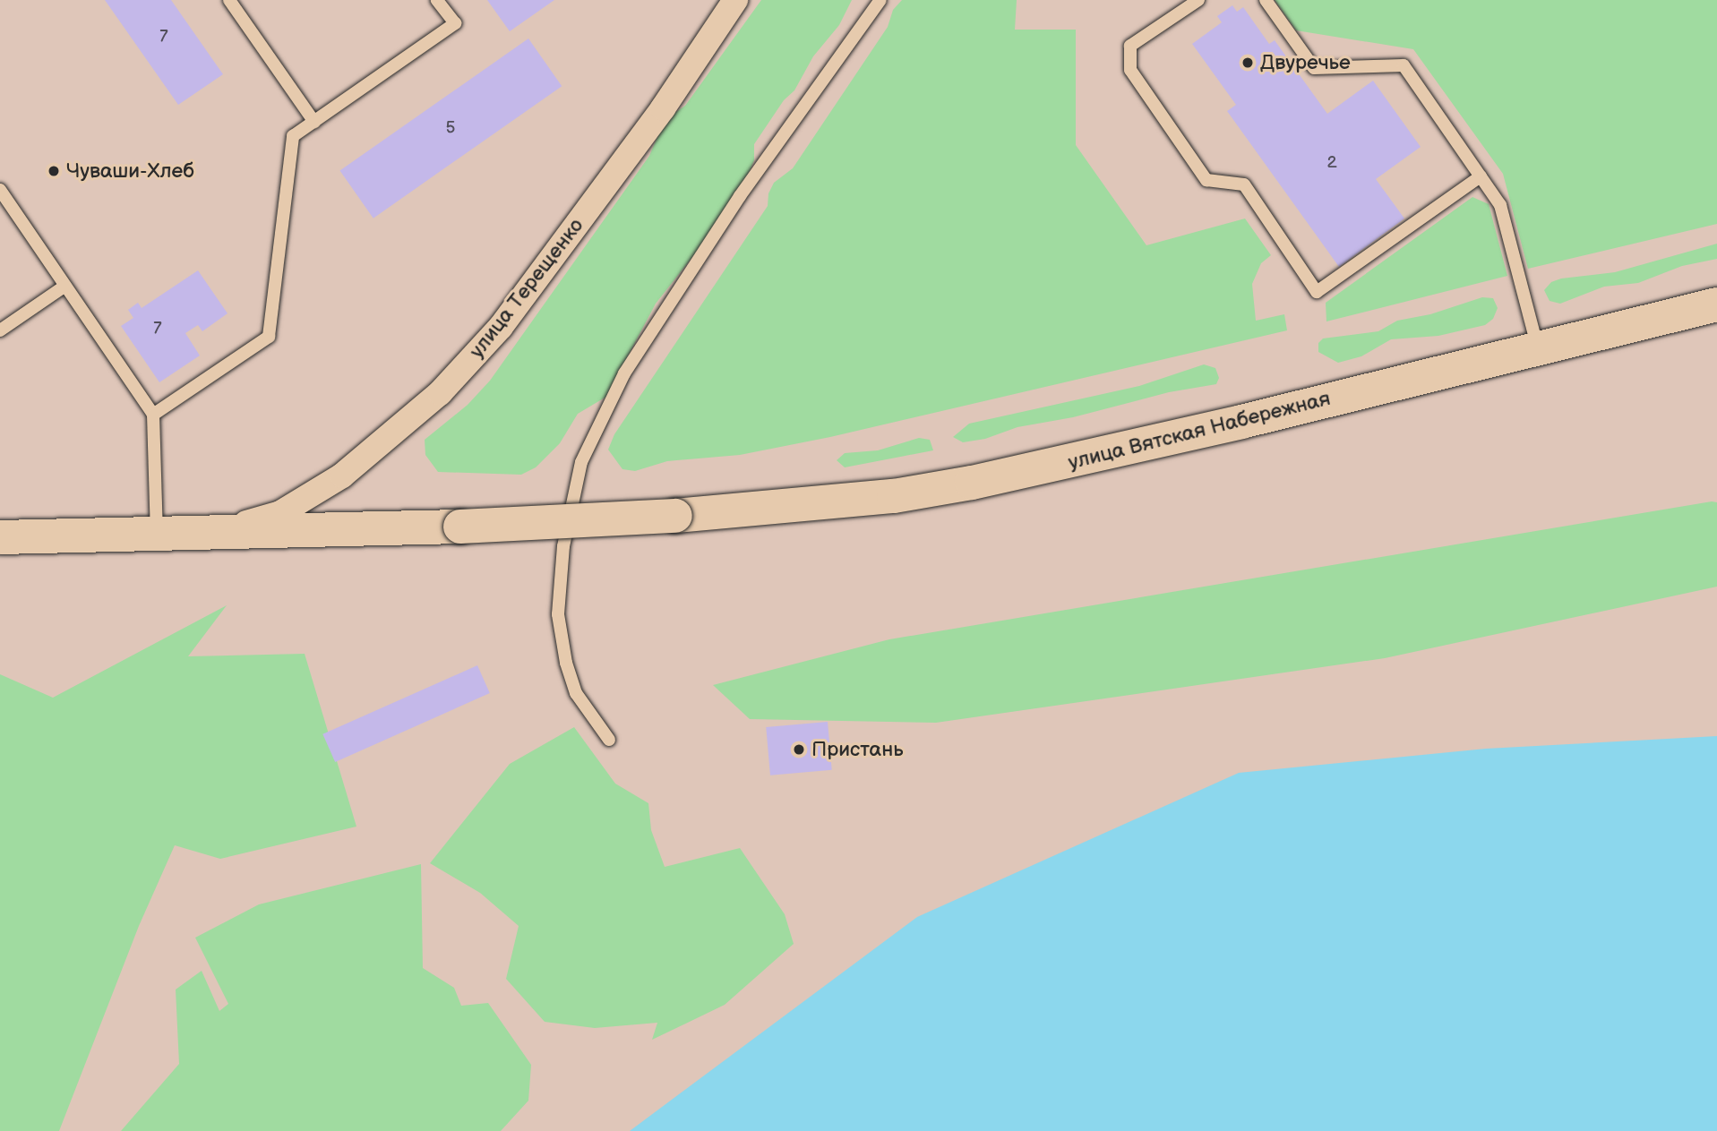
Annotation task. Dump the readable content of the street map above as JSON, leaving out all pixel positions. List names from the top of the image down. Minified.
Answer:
{"streets":{"street":["улица Терещенко","улица Вятская Набережная"]},"crossings":[["улица Терещенко","улица Вятская Набережная"]],"places":["Двуречье","Чуваши-Хлеб","Пристань"],"house_numbers":["7","5","2","7"]}
